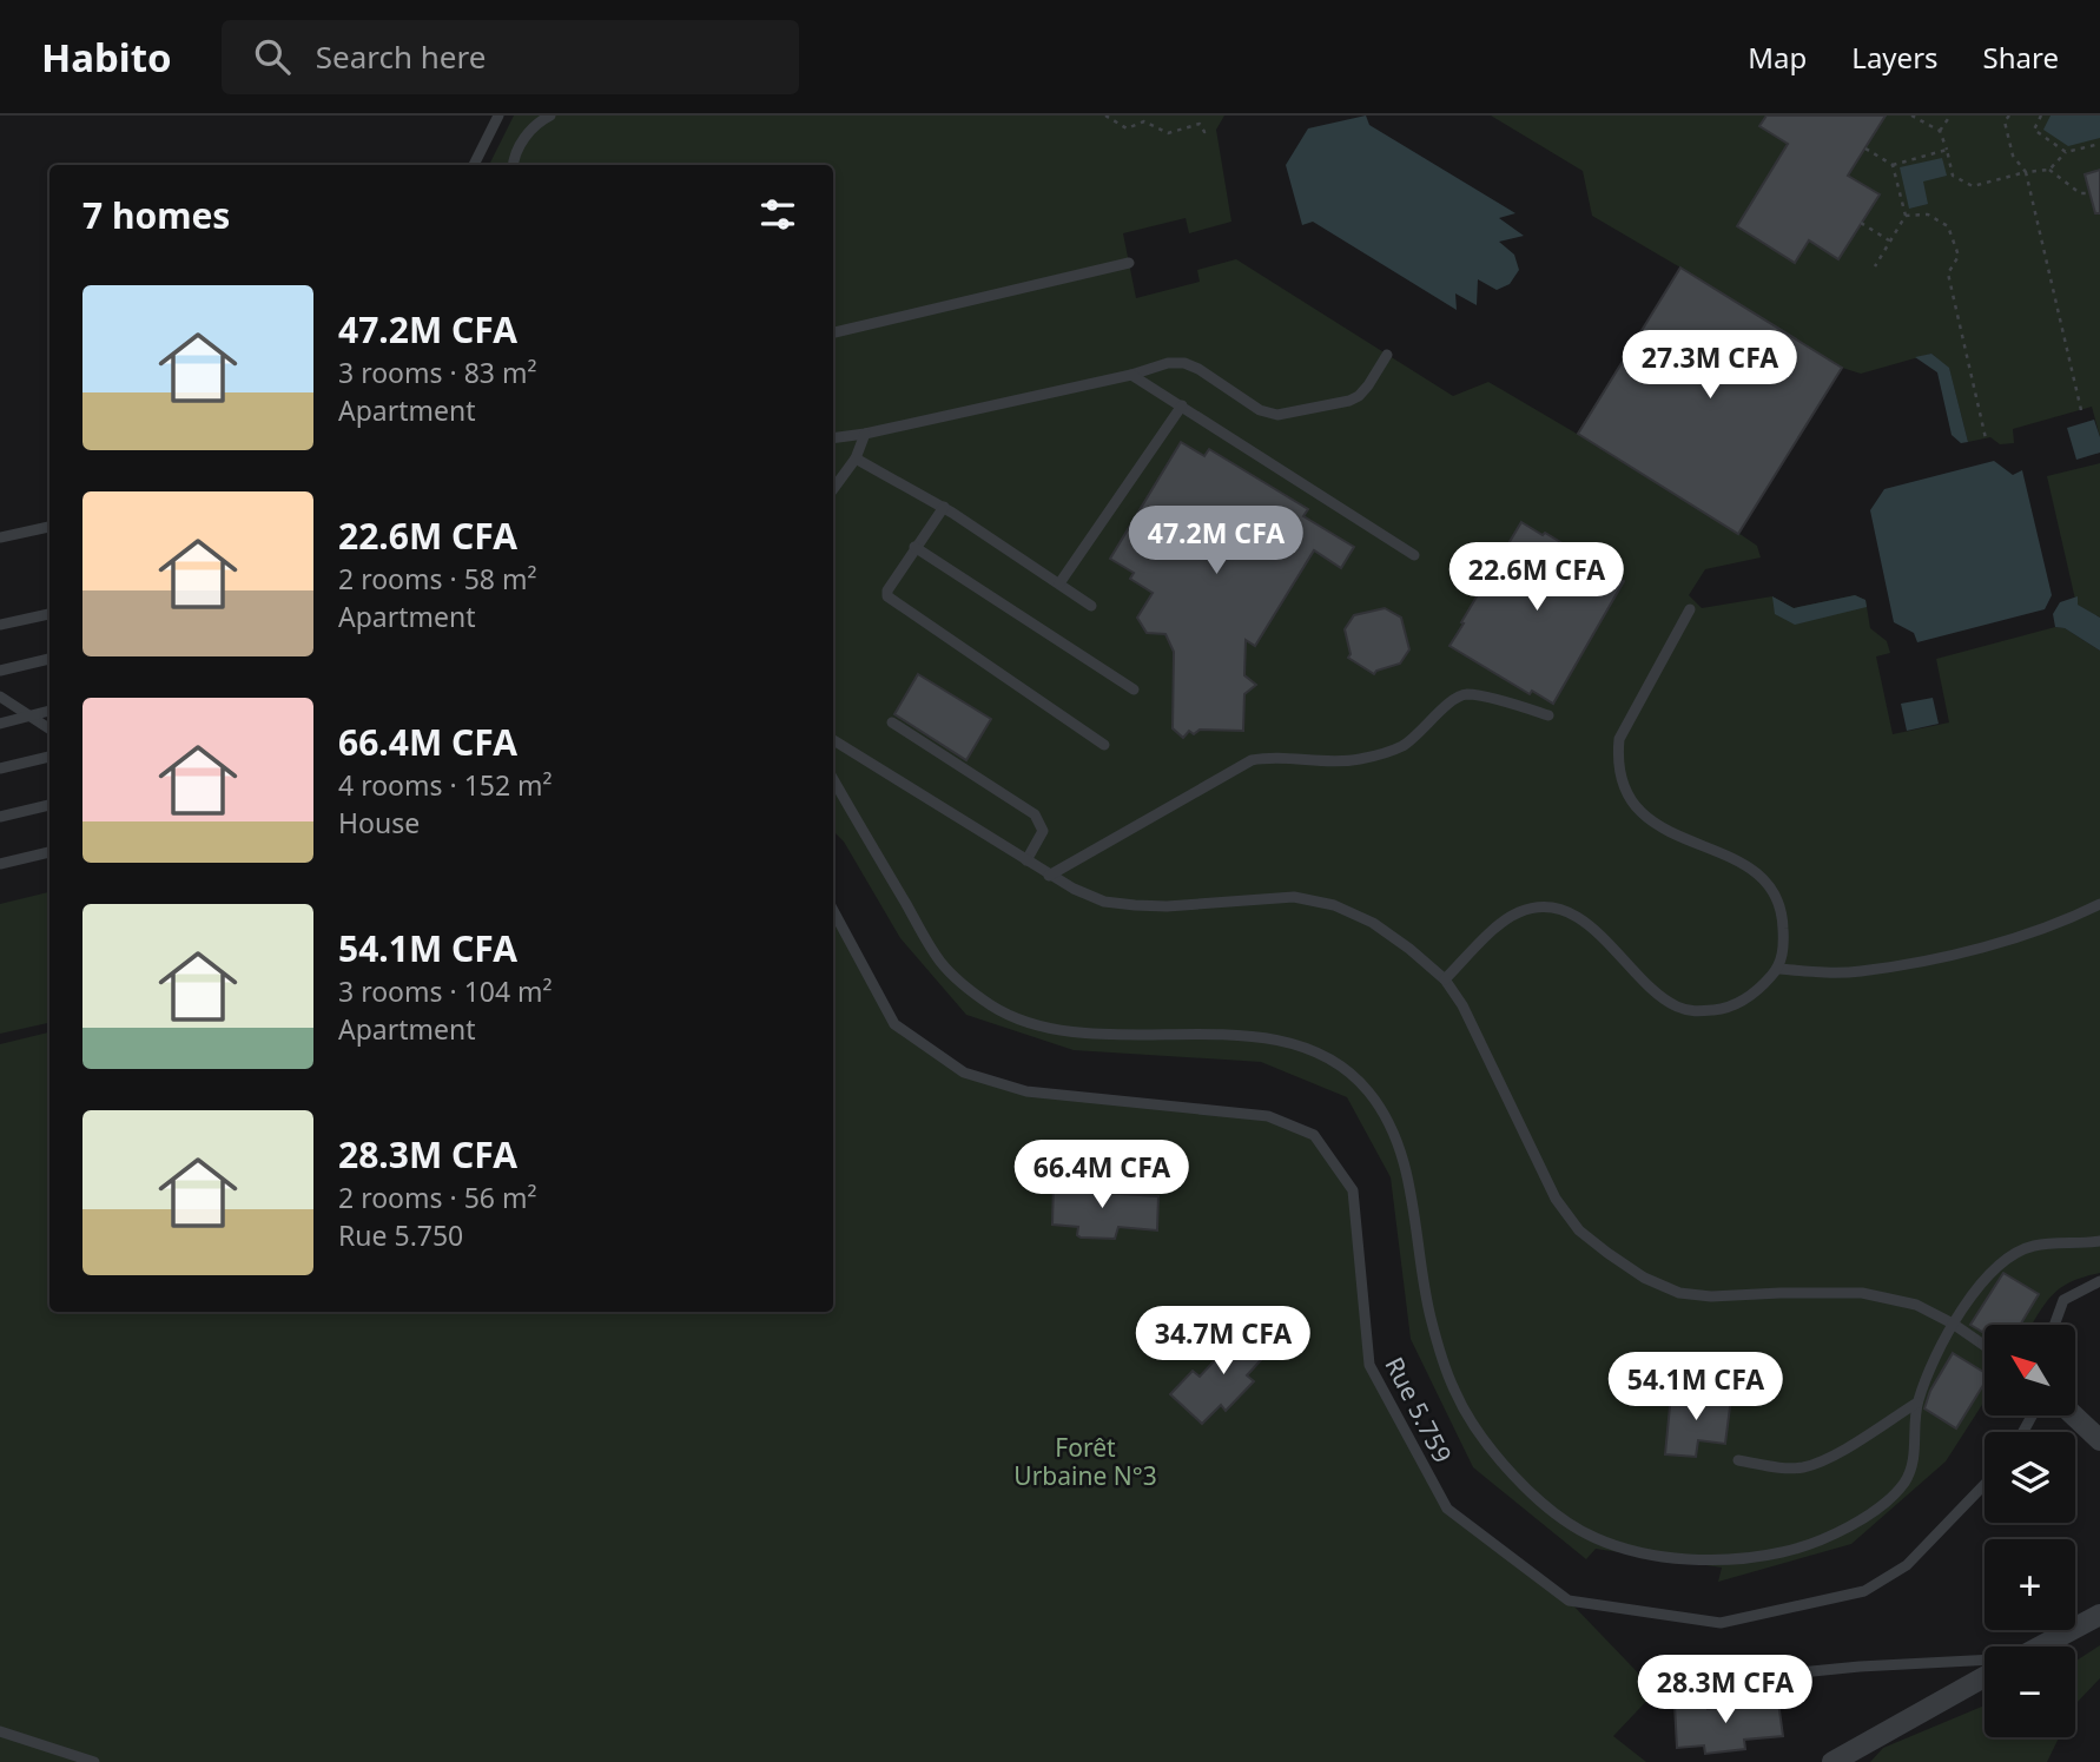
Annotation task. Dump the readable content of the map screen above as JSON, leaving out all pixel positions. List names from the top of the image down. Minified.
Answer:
{"streets":{"lane":["Rue 5.759"]},"parks":["Forêt Urbaine N°3"],"north":"top left","page":{"header":"Habito","search":"Search here","nav":["Map","Layers","Share"],"heading":"7 homes","list":[{"name":"47.2M CFA","note":"3 rooms · 83 m² · Apartment"},{"name":"22.6M CFA","note":"2 rooms · 58 m² · Apartment"},{"name":"66.4M CFA","note":"4 rooms · 152 m² · House"},{"name":"54.1M CFA","note":"3 rooms · 104 m² · Apartment"},{"name":"28.3M CFA","note":"2 rooms · 56 m² · Rue 5.750"}],"price":["27.3M CFA","47.2M CFA","22.6M CFA","66.4M CFA","34.7M CFA","54.1M CFA","28.3M CFA"],"map_buttons":["+","−"]}}
